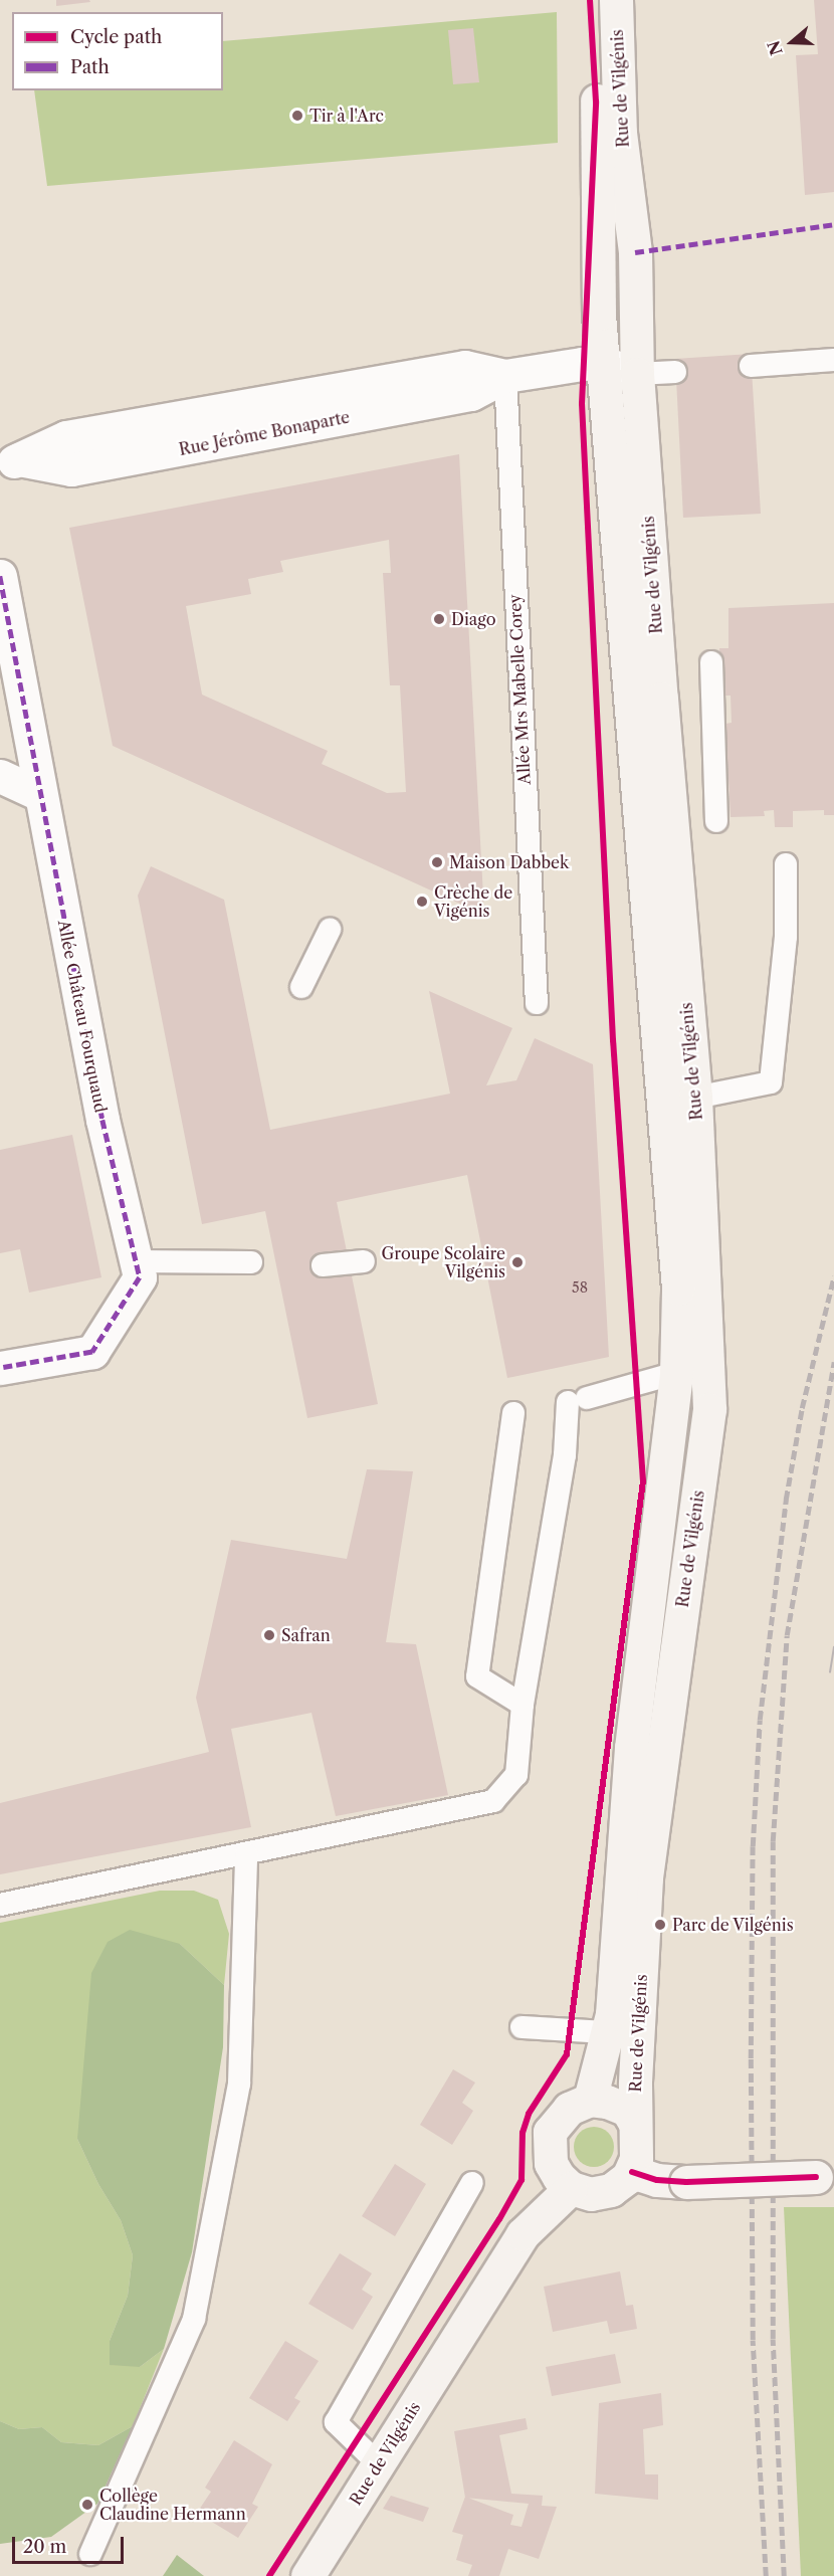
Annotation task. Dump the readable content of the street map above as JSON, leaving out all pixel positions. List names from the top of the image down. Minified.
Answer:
{"streets":{"street":["Rue de Vilgénis","Rue Jérôme Bonaparte","Allée Château Fourquaud"],"lane":["Allée Mrs Mabelle Corey"]},"crossings":[["Rue de Vilgénis","Rue Jérôme Bonaparte"],["Rue Jérôme Bonaparte","Allée Mrs Mabelle Corey"]],"places":["Tir à l'Arc","Diago","Maison Dabbek","Crèche de Vigénis","Groupe Scolaire Vilgénis","Safran","Parc de Vilgénis","Collège Claudine Hermann"],"house_numbers":["58"],"legend":["Cycle path","Path"],"scale_bar":"20 m","north":"left"}
